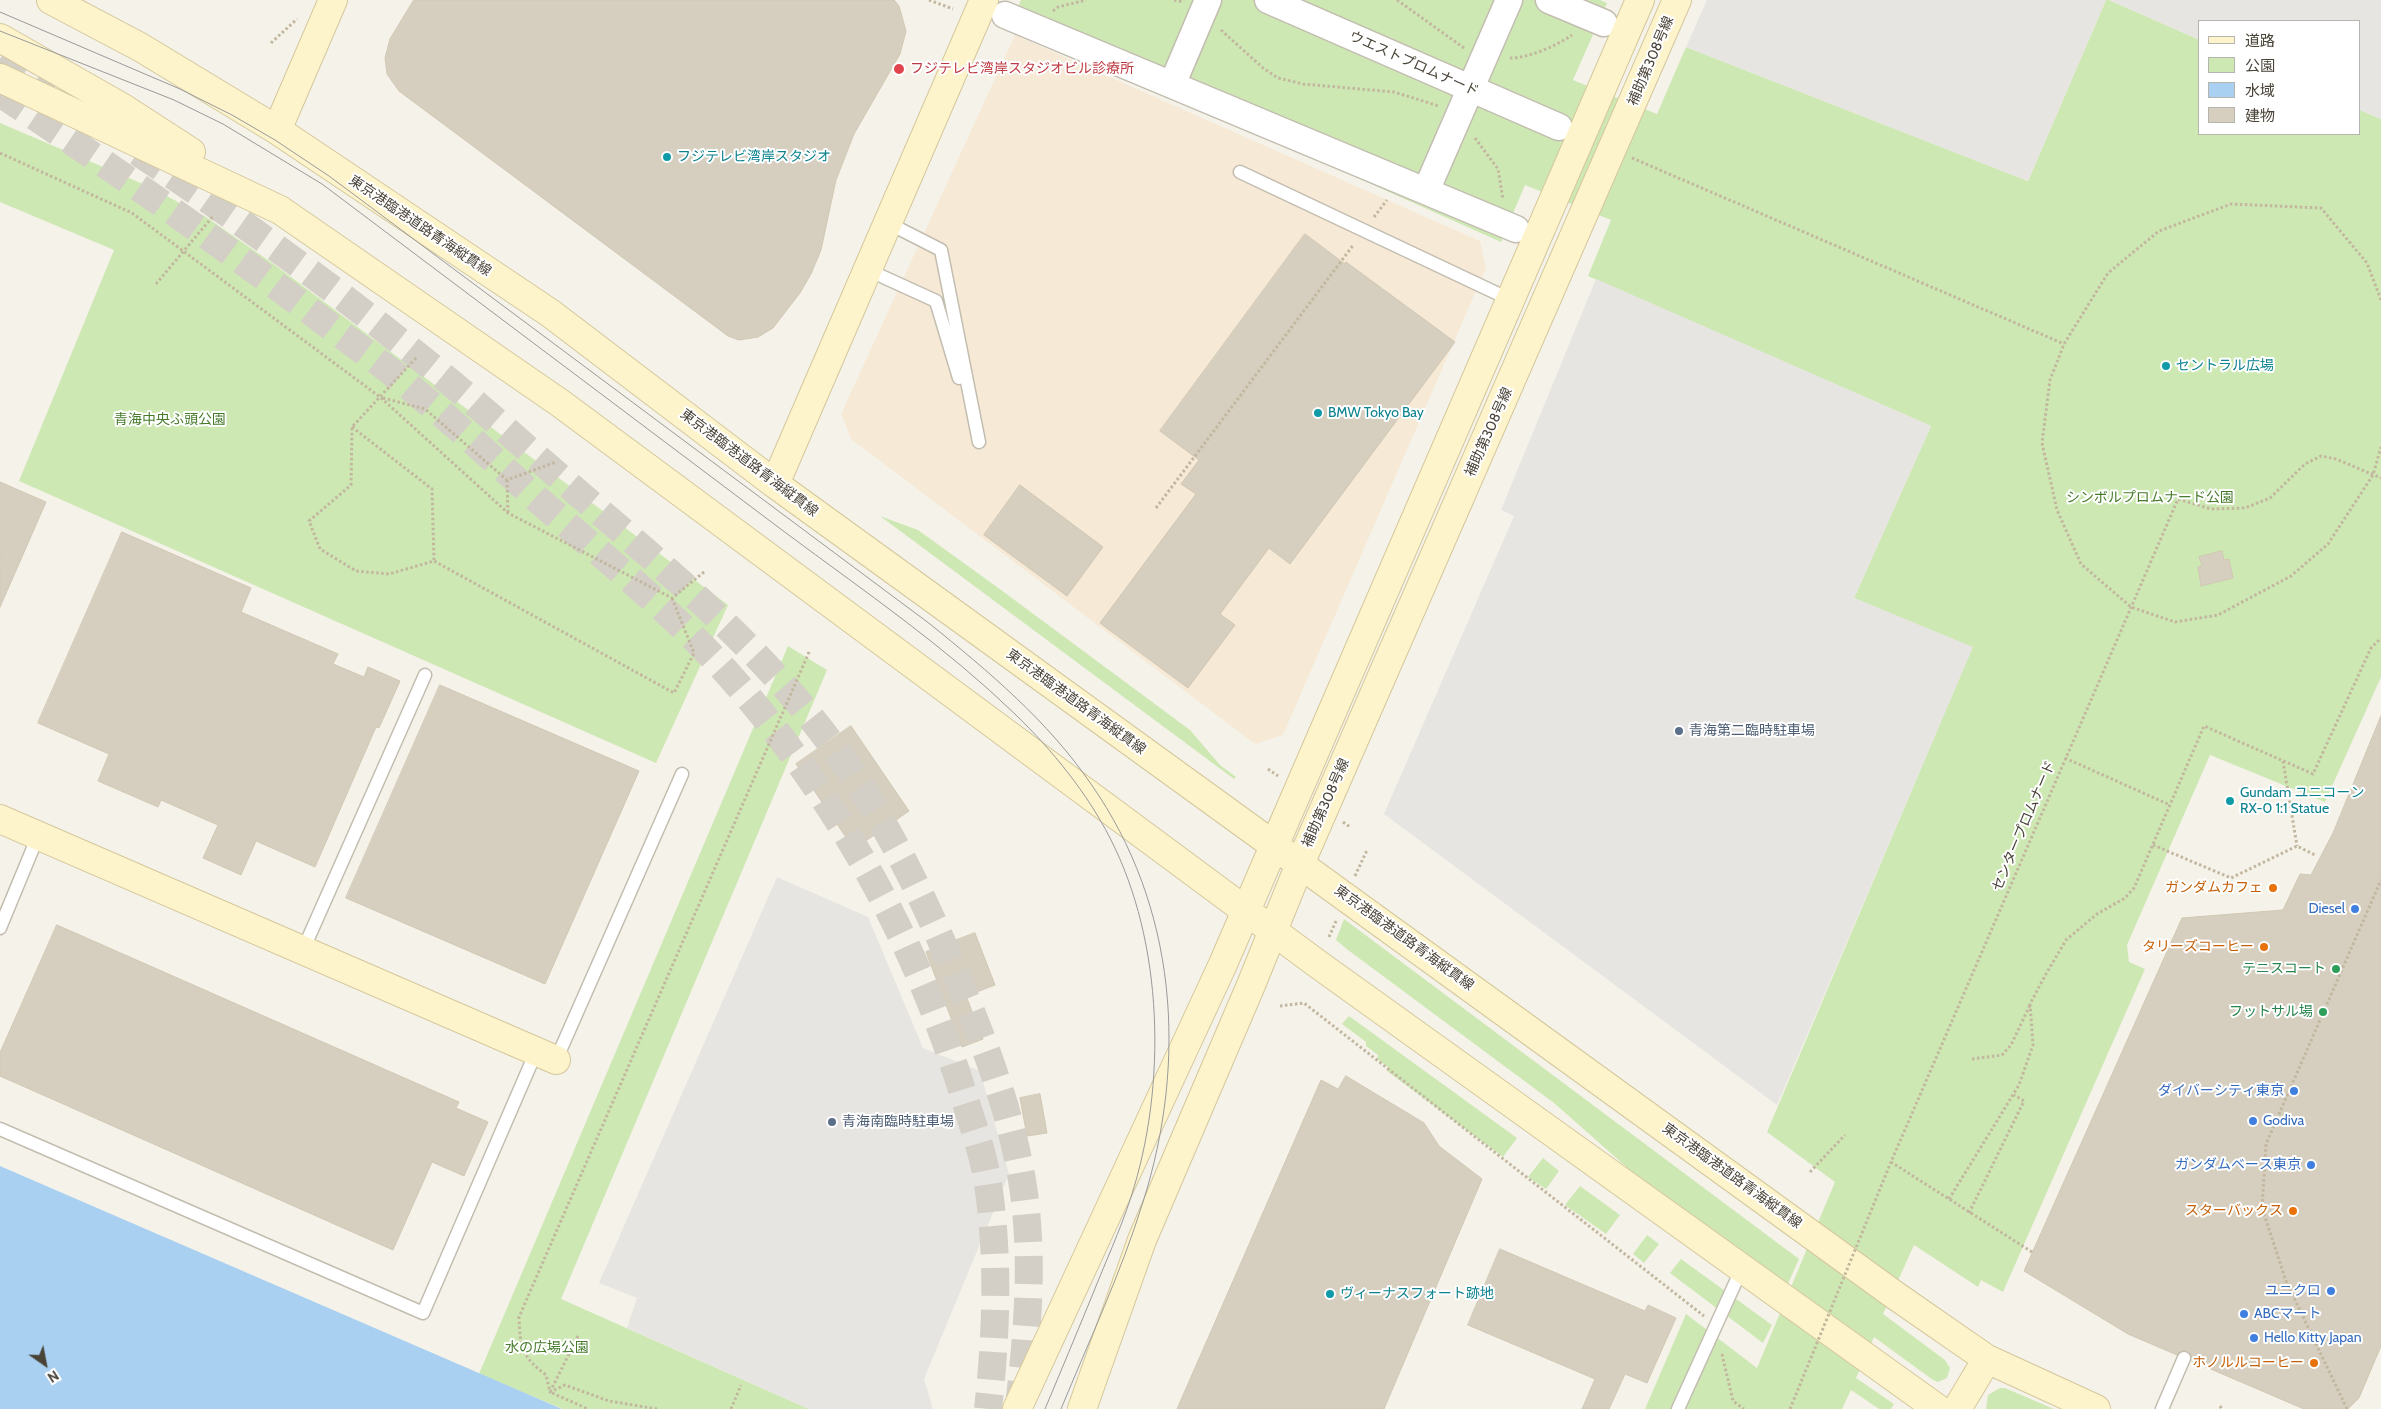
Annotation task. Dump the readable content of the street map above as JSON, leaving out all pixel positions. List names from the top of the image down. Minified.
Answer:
{"streets":{"street":["補助第308号線","ウエストプロムナード","東京港臨港道路青海縦貫線"],"path":["センタープロムナード"]},"crossings":[["補助第308号線","東京港臨港道路青海縦貫線"]],"parks":["青海中央ふ頭公園","シンボルプロムナード公園","水の広場公園"],"places":["フジテレビ湾岸スタジオビル診療所","フジテレビ湾岸スタジオ","セントラル広場","BMW Tokyo Bay","青海第二臨時駐車場","Gundam ユニコーン RX-0 1:1 Statue","ガンダムカフェ","Diesel","タリーズコーヒー","テニスコート","フットサル場","ダイバーシティ東京","Godiva","青海南臨時駐車場","ガンダムベース東京","スターバックス","ユニクロ","ヴィーナスフォート跡地","ABCマート","Hello Kitty Japan","ホノルルコーヒー"],"legend":["道路","公園","水域","建物"],"north":"bottom right"}
